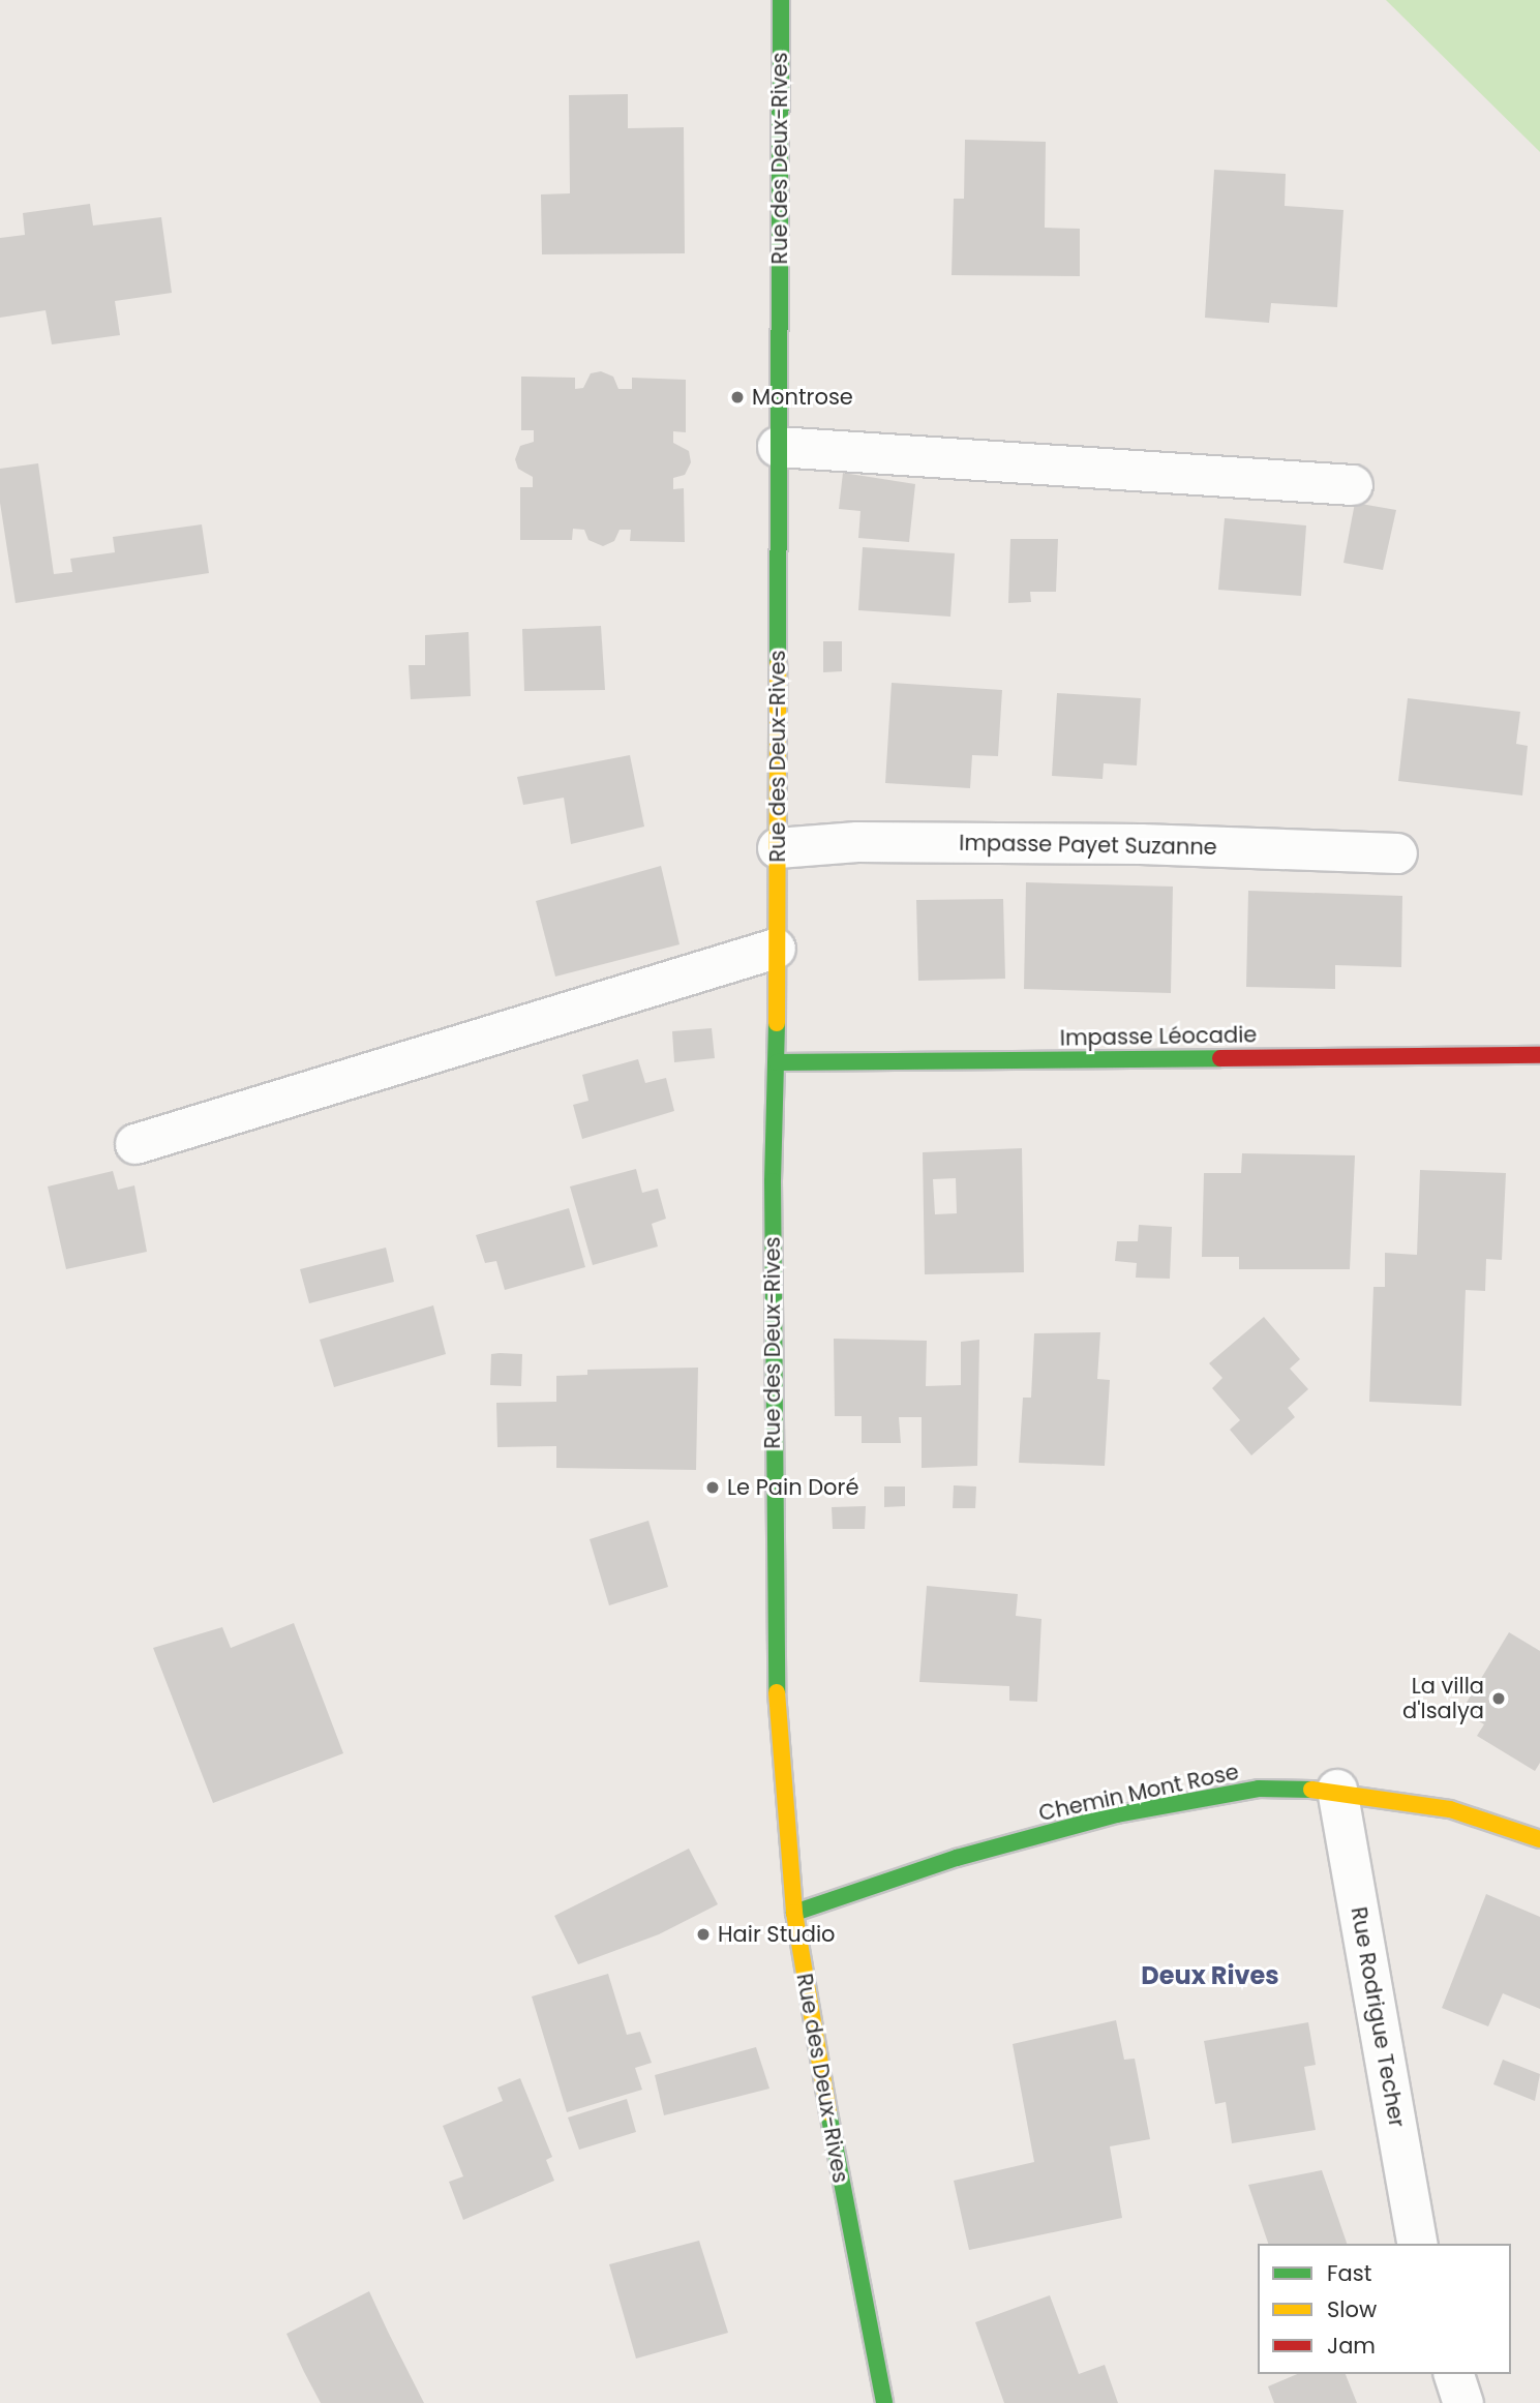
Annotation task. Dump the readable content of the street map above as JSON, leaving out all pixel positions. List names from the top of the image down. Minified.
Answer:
{"streets":{"street":["Rue des Deux-Rives","Impasse Payet Suzanne","Impasse Léocadie","Chemin Mont Rose","Rue Rodrigue Techer"]},"crossings":[["Rue des Deux-Rives","Impasse Payet Suzanne"],["Rue des Deux-Rives","Impasse Léocadie"],["Rue des Deux-Rives","Chemin Mont Rose"],["Chemin Mont Rose","Rue Rodrigue Techer"]],"districts":["Deux Rives"],"places":["Montrose","Le Pain Doré","La villa d'Isalya","Hair Studio"],"legend":["Fast","Slow","Jam"]}
